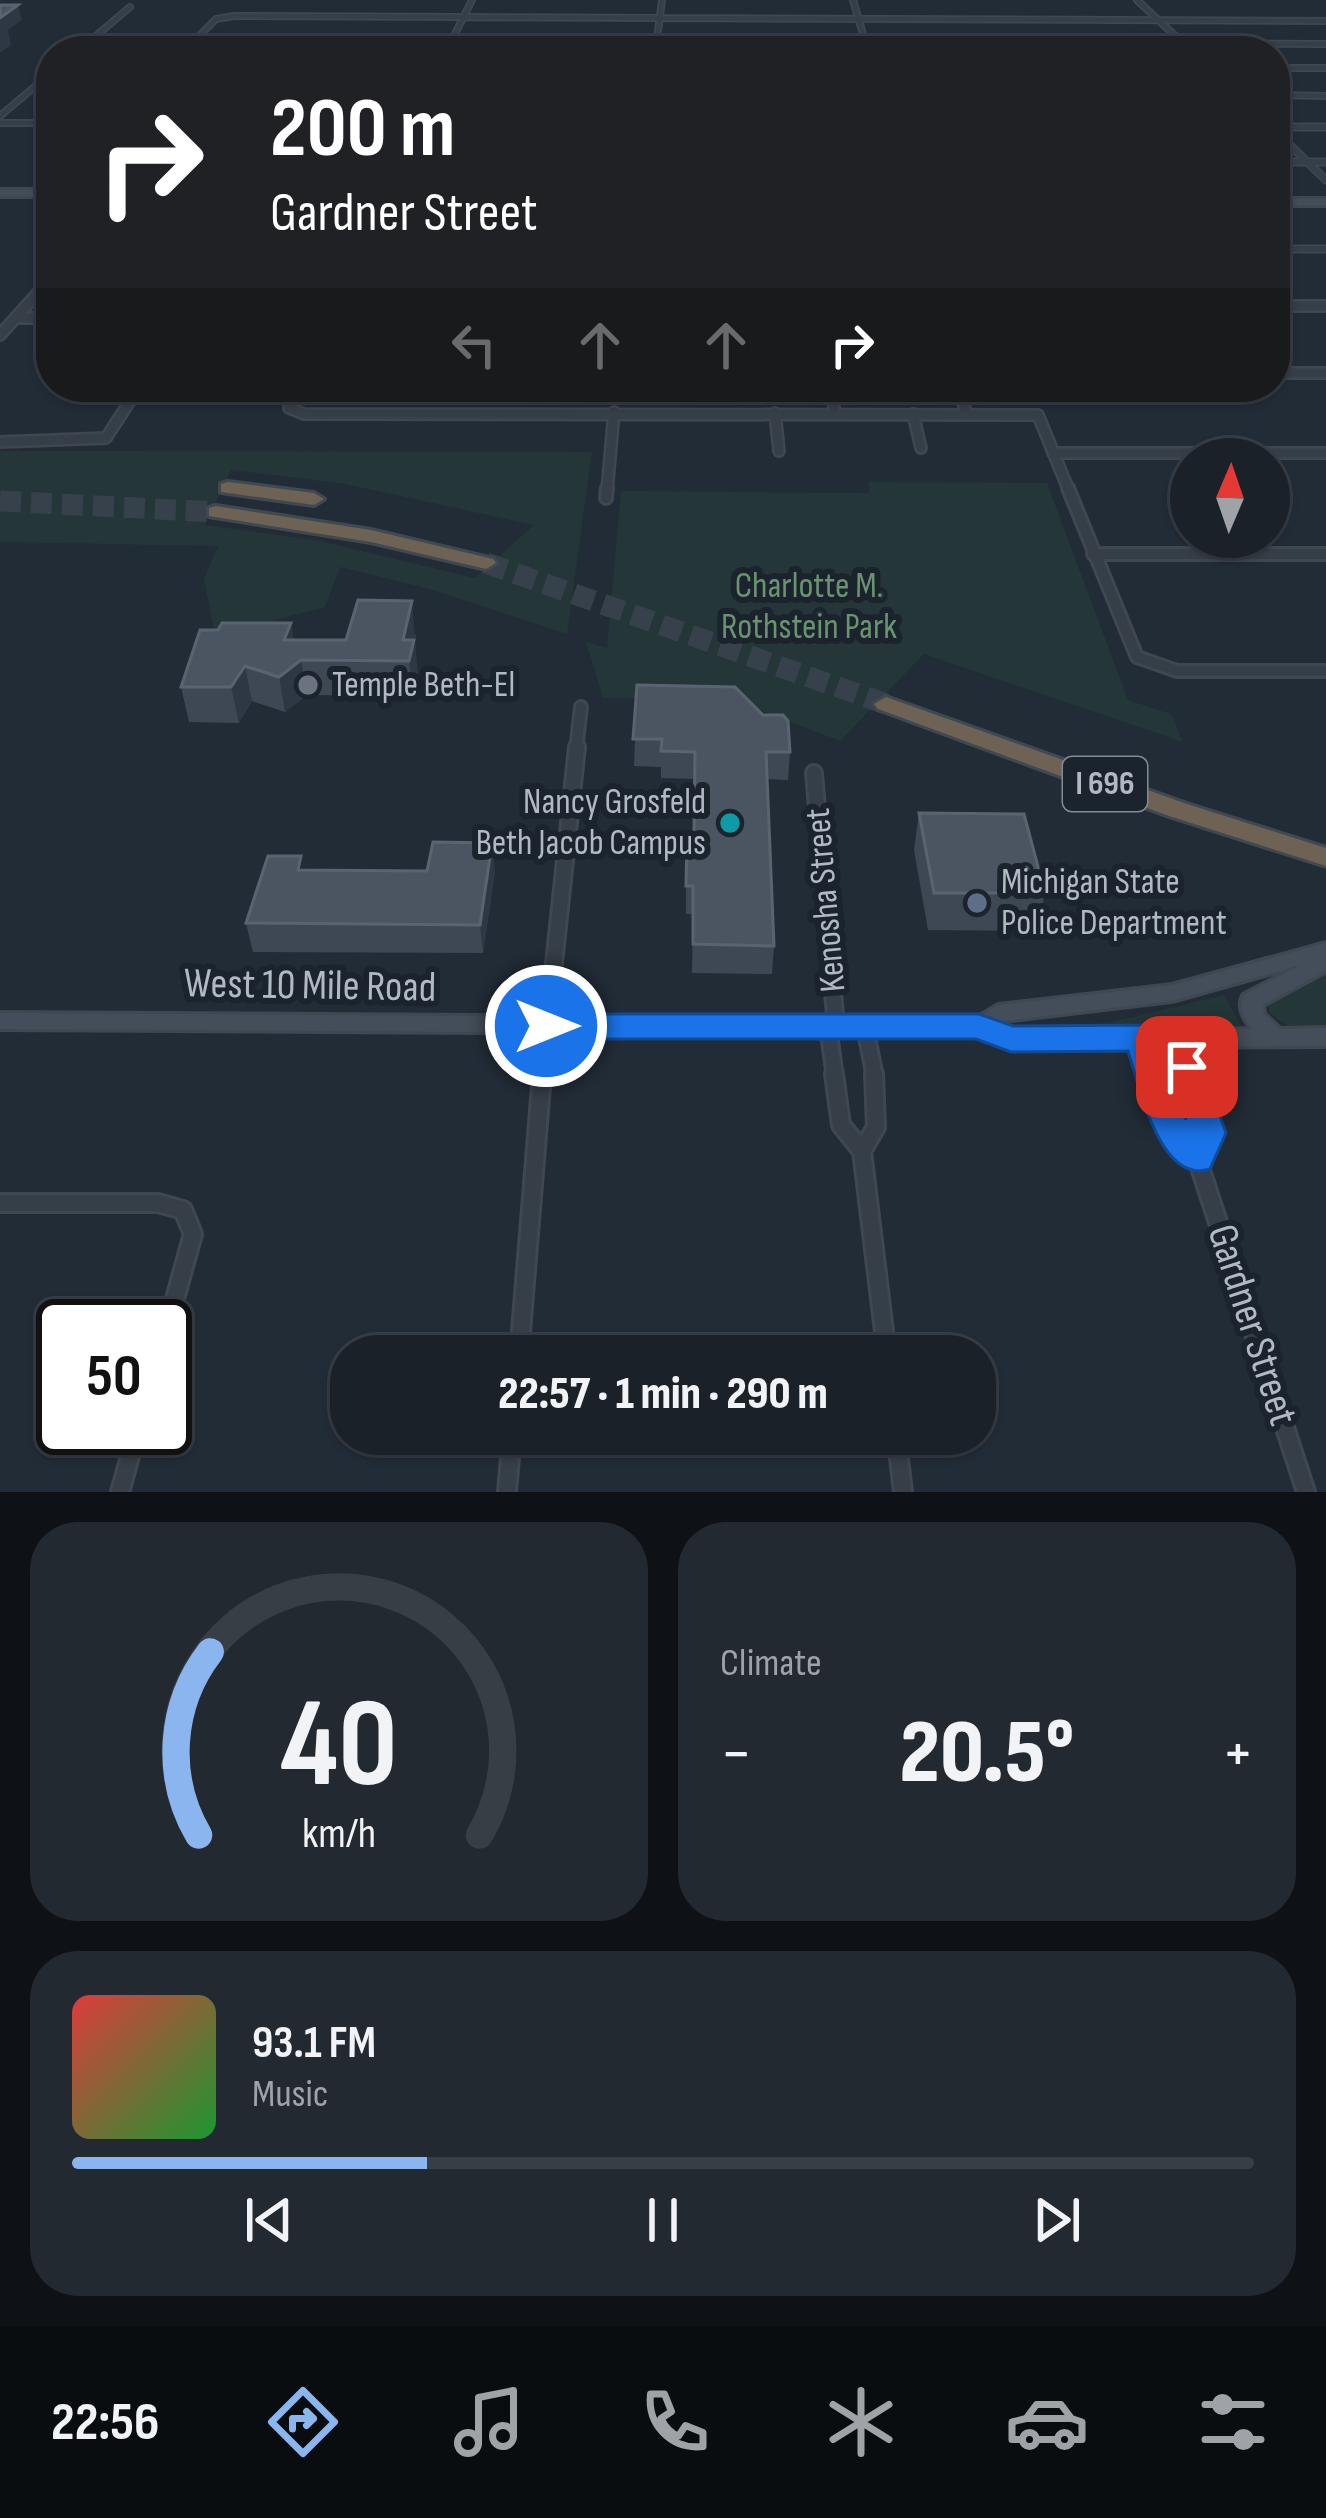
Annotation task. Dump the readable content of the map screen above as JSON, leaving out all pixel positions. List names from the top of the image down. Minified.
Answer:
{"streets":{"highway":["I 696"],"main road":["West 10 Mile Road"],"street":["Kenosha Street","Gardner Street"]},"crossings":[["Kenosha Street","West 10 Mile Road"],["West 10 Mile Road","Gardner Street"]],"parks":["Charlotte M. Rothstein Park"],"places":["Temple Beth-El","Nancy Grosfeld Beth Jacob Campus","Michigan State Police Department"],"north":"top","page":{"turn":["200 m","Gardner Street"],"limit":"50","trip":"22:57 · 1 min · 290 m","tile":"Climate","heat":["−","20.5°","+"],"song":["93.1 FM","Music"],"tabs":"22:56","gauge":["40","km/h"]}}
